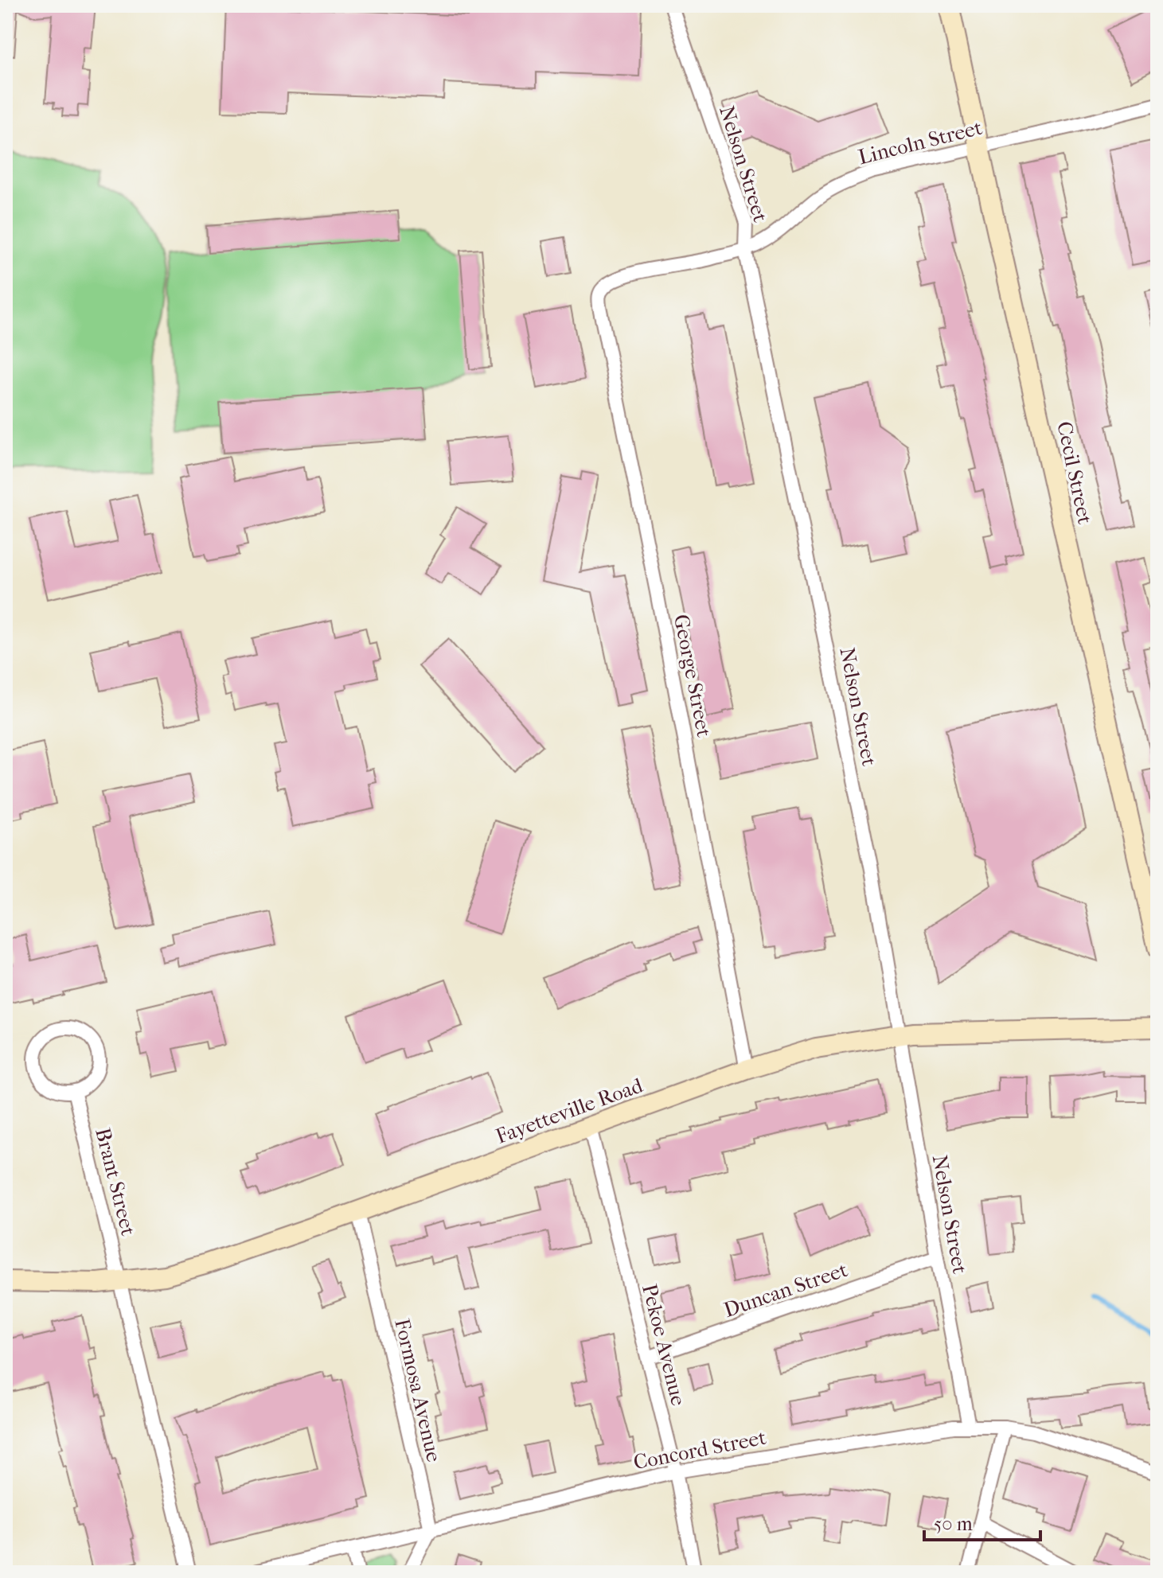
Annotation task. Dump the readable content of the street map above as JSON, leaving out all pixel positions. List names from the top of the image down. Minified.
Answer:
{"streets":{"main road":["Cecil Street","Fayetteville Road"],"street":["Lincoln Street","Nelson Street","George Street","Brant Street","Duncan Street","Pekoe Avenue","Formosa Avenue","Concord Street"]},"crossings":[["Lincoln Street","Nelson Street"],["Lincoln Street","Cecil Street"],["Lincoln Street","George Street"],["Nelson Street","Fayetteville Road"],["Nelson Street","Duncan Street"],["Nelson Street","Concord Street"],["George Street","Fayetteville Road"],["Fayetteville Road","Brant Street"],["Fayetteville Road","Pekoe Avenue"],["Fayetteville Road","Formosa Avenue"],["Duncan Street","Pekoe Avenue"],["Pekoe Avenue","Concord Street"],["Formosa Avenue","Concord Street"]],"scale_bar":"50 m"}
